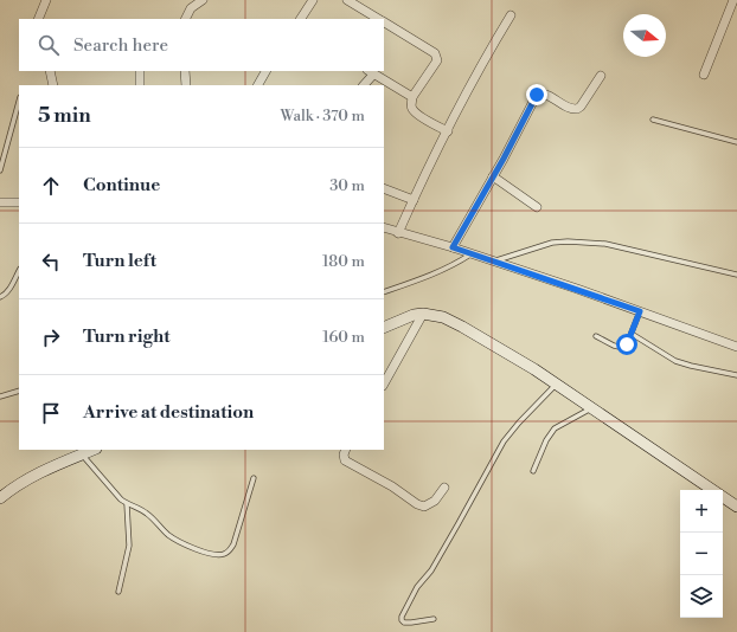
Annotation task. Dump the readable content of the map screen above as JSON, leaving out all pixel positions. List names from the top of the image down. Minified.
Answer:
{"north":"right","page":{"search":"Search here","heading":["5 min","Walk · 370 m"],"list":[["Continue","30 m"],["Turn left","180 m"],["Turn right","160 m"],"Arrive at destination"],"map_buttons":["+","−"]}}
